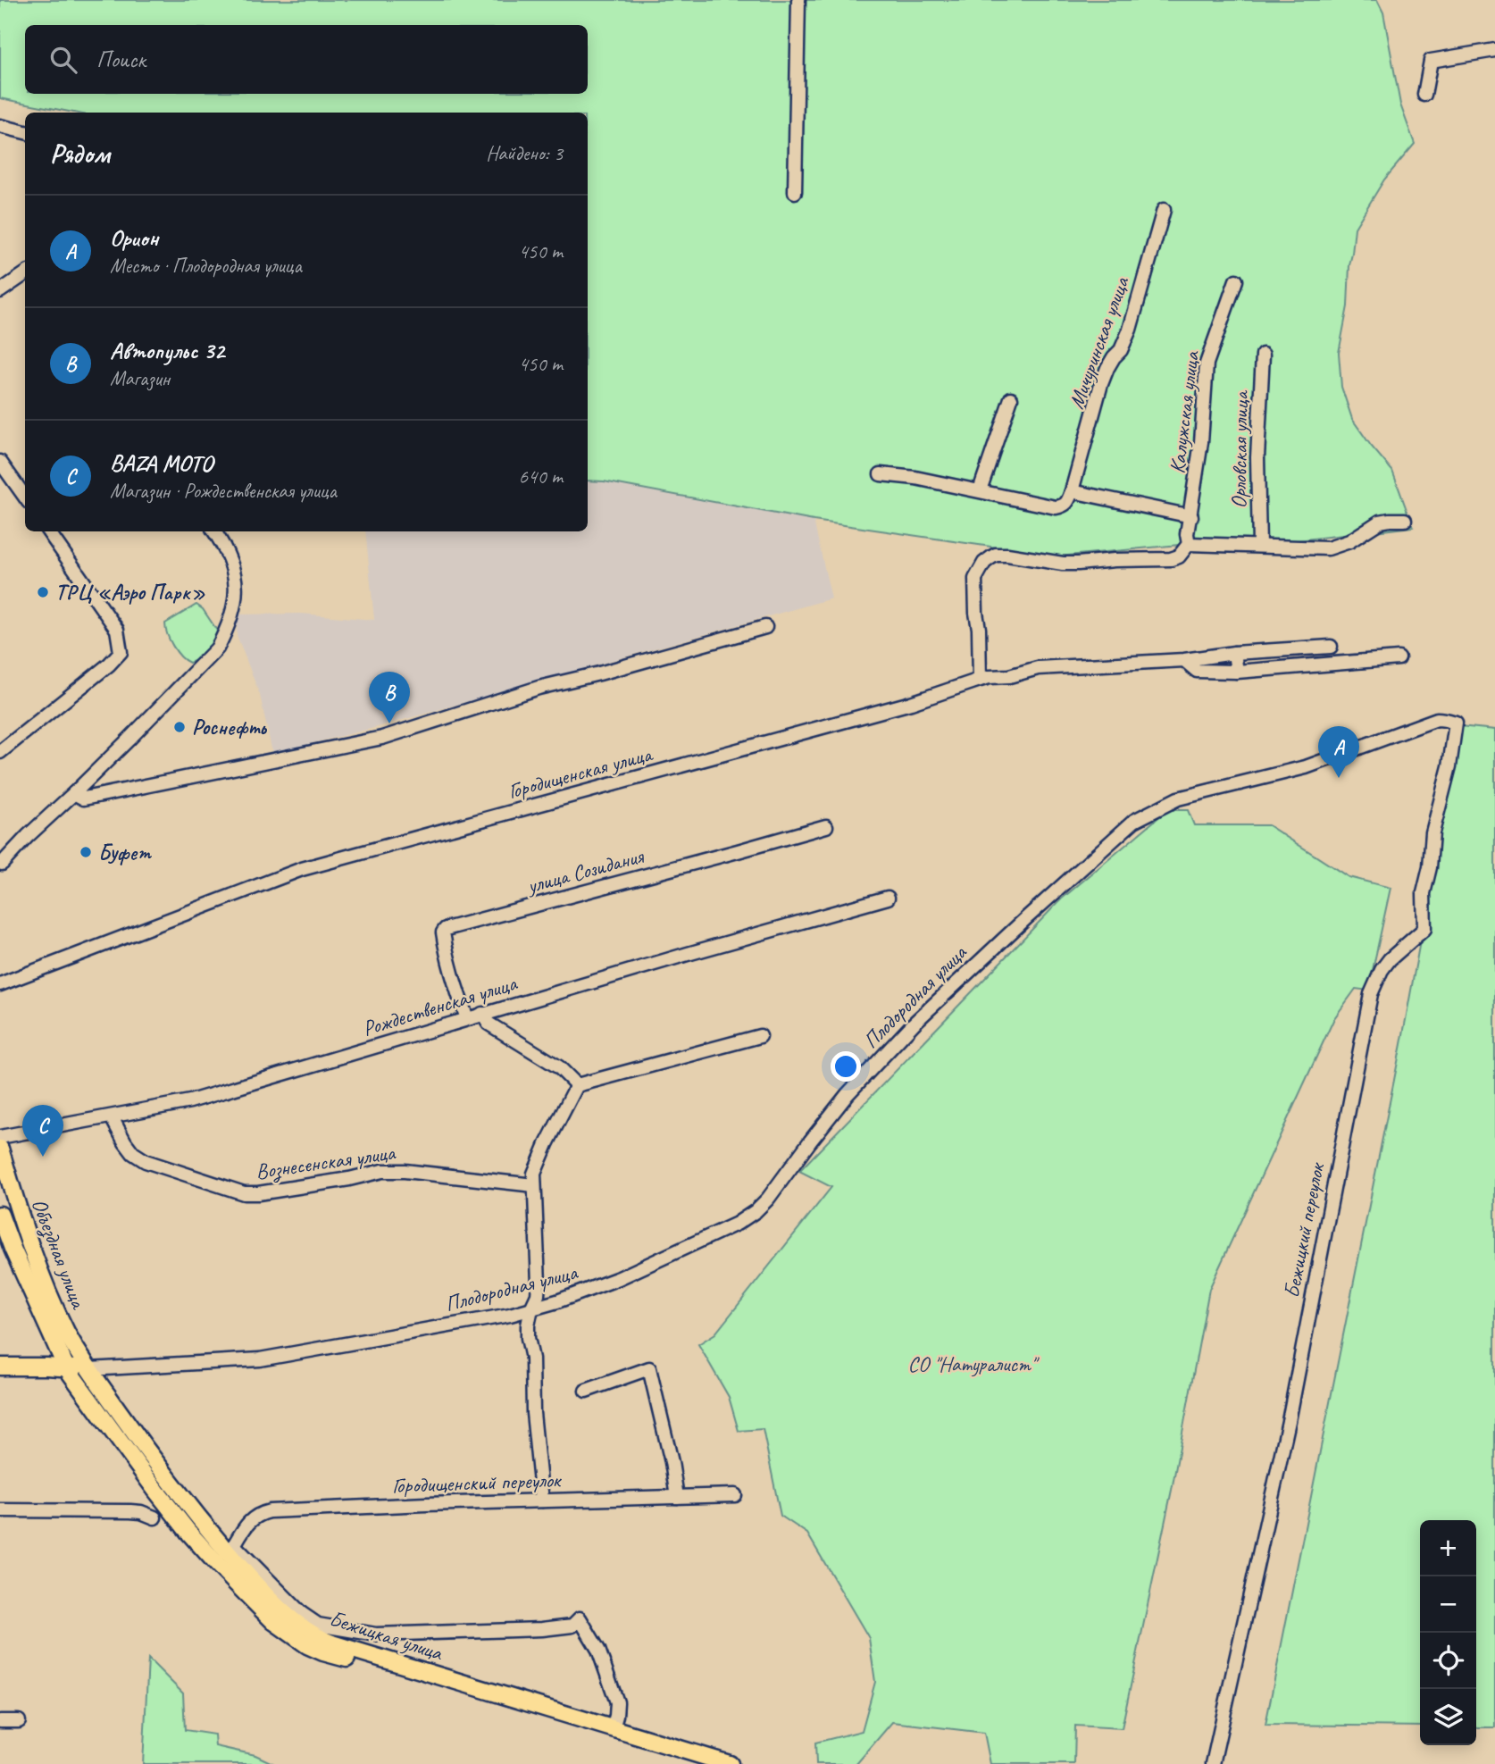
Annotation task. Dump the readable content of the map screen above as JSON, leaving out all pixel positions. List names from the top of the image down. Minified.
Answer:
{"streets":{"main road":["Объездная улица","Бежицкая улица"],"street":["Мичуринская улица","Калужская улица","Орловская улица","Городищенская улица","улица Созидания","Плодородная улица","Рождественская улица","Вознесенская улица","Бежицкий переулок","Городищенский переулок"]},"crossings":[["улица Созидания","Рождественская улица"],["Плодородная улица","Бежицкий переулок"],["Плодородная улица","Объездная улица"],["Плодородная улица","Бежицкая улица"],["Рождественская улица","Вознесенская улица"],["Объездная улица","Бежицкая улица"],["Городищенский переулок","Бежицкая улица"]],"parks":["СО \"Натуралист\""],"places":["ТРЦ «Аэро Парк»","Роснефть","Буфет"],"page":{"search":"Поиск","heading":["Рядом","Найдено: 3"],"list":[{"mark":"A","name":"Орион","note":"Место · Плодородная улица","value":"450 m"},{"mark":"B","name":"Автопульс 32","note":"Магазин","value":"450 m"},{"mark":"C","name":"BAZA MOTO","note":"Магазин · Рождественская улица","value":"640 m"}],"pins":["B","A","C"],"map_buttons":["+","−"]}}
